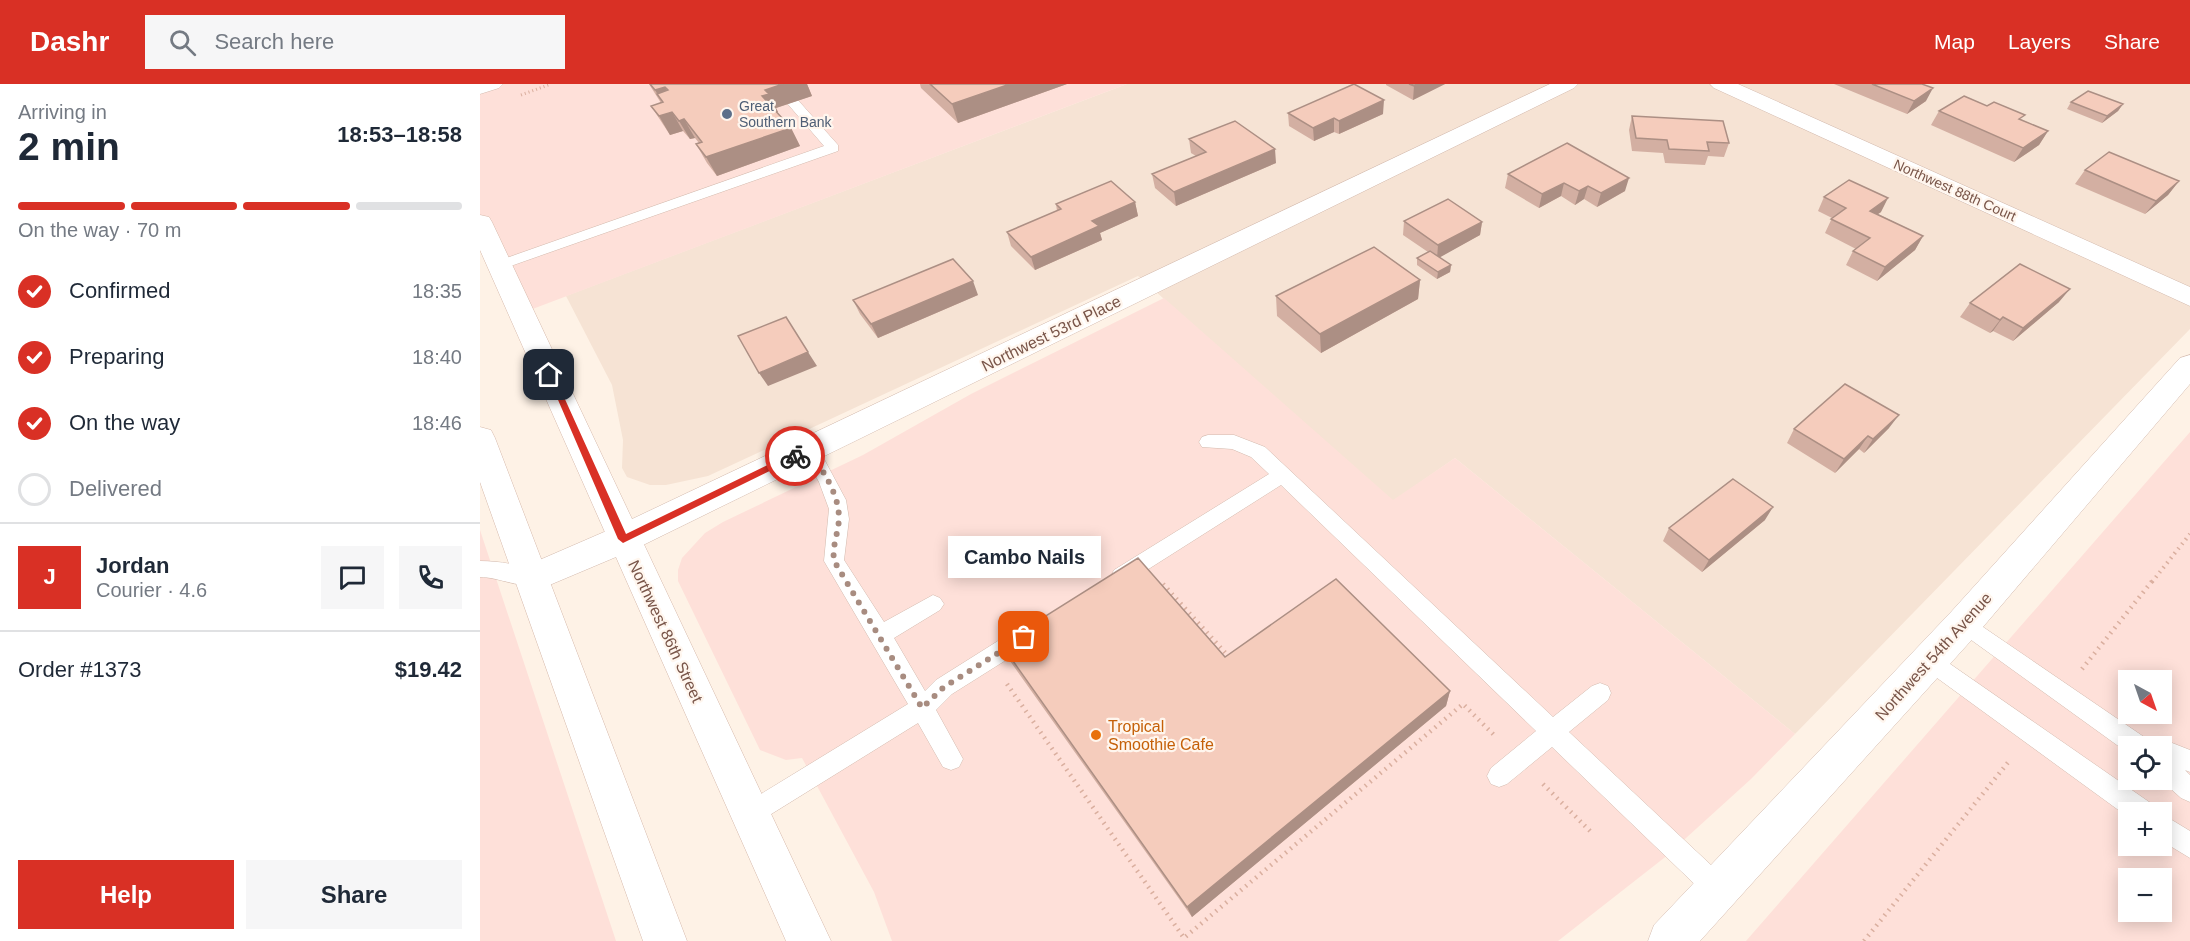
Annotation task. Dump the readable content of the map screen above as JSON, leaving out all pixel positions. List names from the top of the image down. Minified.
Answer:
{"streets":{"street":["Northwest 88th Court","Northwest 53rd Place","Northwest 86th Street","Northwest 54th Avenue"]},"crossings":[["Northwest 53rd Place","Northwest 86th Street"]],"places":["Great Southern Bank","Cambo Nails","Tropical Smoothie Cafe"],"north":"bottom right","page":{"header":"Dashr","search":"Search here","nav":["Map","Layers","Share"],"heading":["2 min","Arriving in","18:53–18:58"],"panel":["Jordan","Courier · 4.6","Order #1373","$19.42"],"bar":"On the way · 70 m","list":[["Confirmed","18:35"],["Preparing","18:40"],["On the way","18:46"],"Delivered"],"bubble":"Cambo Nails","round":"J","map_buttons":["+","−"],"buttons":["Help","Share"]}}
